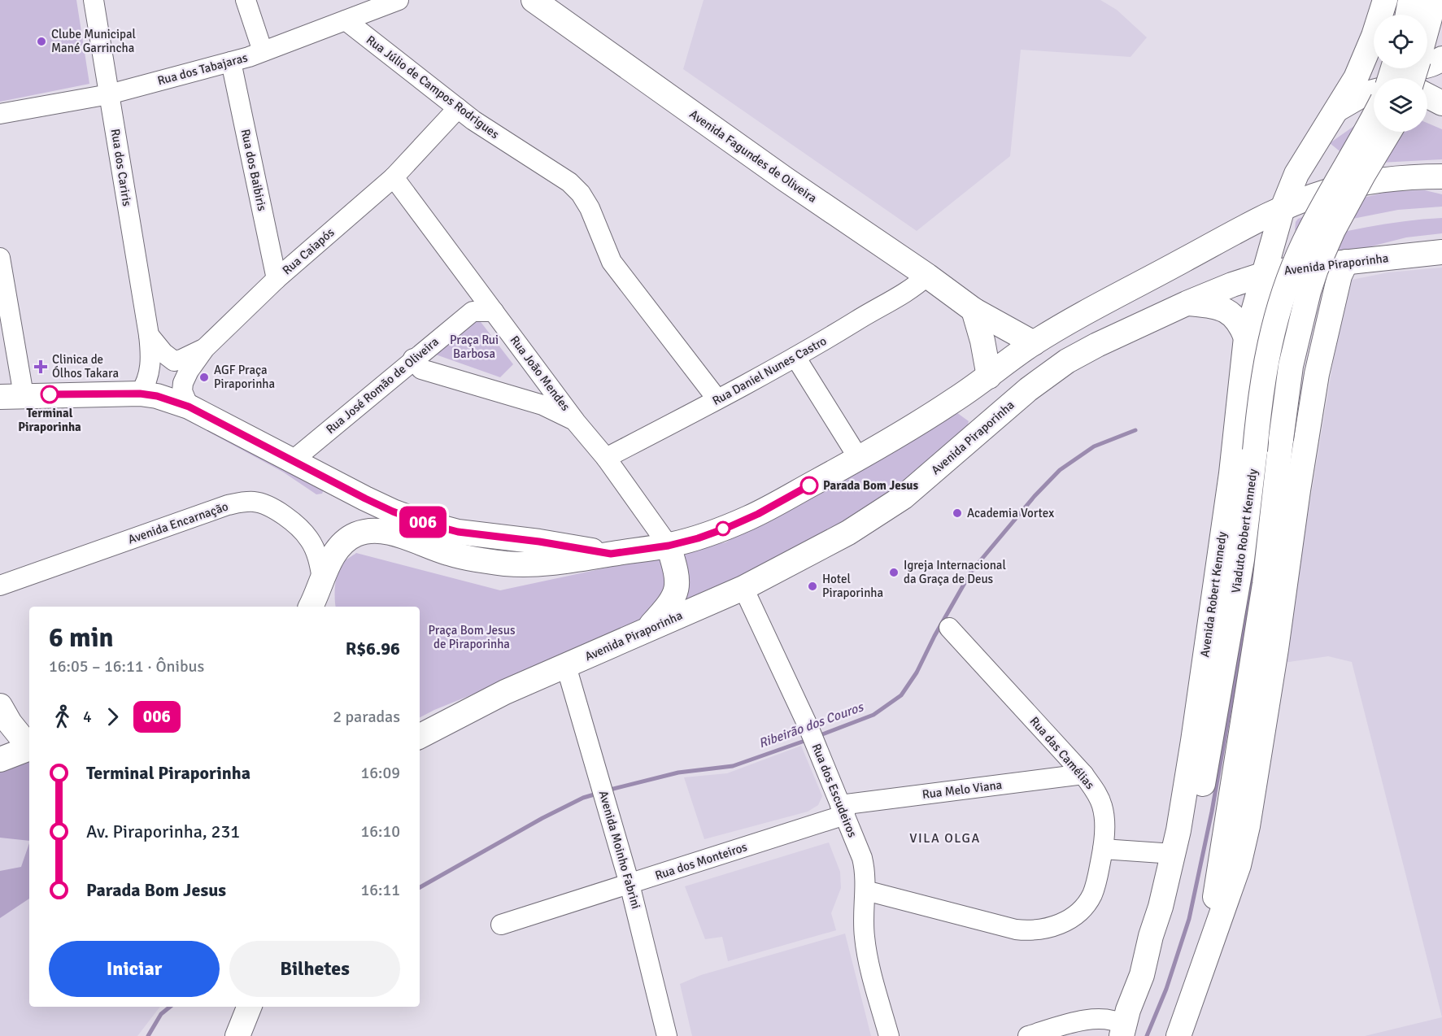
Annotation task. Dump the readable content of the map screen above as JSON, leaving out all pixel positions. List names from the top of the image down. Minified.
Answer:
{"streets":{"main road":["Avenida Fagundes de Oliveira","Avenida Piraporinha","Viaduto Robert Kennedy","Avenida Robert Kennedy"],"street":["Rua dos Tabajaras","Rua Júlio de Campos Rodrigues","Rua dos Cariris","Rua dos Baibiris","Rua Caiapós","Rua Daniel Nunes Castro","Rua João Mendes","Rua José Romão de Oliveira","Avenida Encarnação","Rua das Camélias","Rua Melo Viana","Rua dos Escudeiros","Avenida Moinho Fabrini","Rua dos Monteiros"]},"crossings":[["Rua dos Tabajaras","Rua Júlio de Campos Rodrigues"],["Rua dos Tabajaras","Rua dos Cariris"],["Rua dos Tabajaras","Rua dos Baibiris"],["Rua Júlio de Campos Rodrigues","Rua Caiapós"],["Rua Júlio de Campos Rodrigues","Rua Daniel Nunes Castro"],["Avenida Fagundes de Oliveira","Rua Daniel Nunes Castro"],["Rua dos Baibiris","Rua Caiapós"],["Rua Caiapós","Rua João Mendes"],["Avenida Piraporinha","Avenida Robert Kennedy"],["Avenida Piraporinha","Rua dos Escudeiros"],["Avenida Piraporinha","Avenida Moinho Fabrini"],["Rua Daniel Nunes Castro","Rua João Mendes"],["Viaduto Robert Kennedy","Avenida Robert Kennedy"],["Rua das Camélias","Rua Melo Viana"],["Rua das Camélias","Rua dos Escudeiros"],["Rua Melo Viana","Rua dos Escudeiros"],["Rua Melo Viana","Rua dos Monteiros"],["Rua dos Escudeiros","Rua dos Monteiros"],["Avenida Moinho Fabrini","Rua dos Monteiros"]],"districts":["VILA OLGA"],"water":["Ribeirão dos Couros"],"parks":["Praça Rui Barbosa","Praça Bom Jesus de Piraporinha"],"places":{"other":["Clube Municipal Mané Garrincha","AGF Praça Piraporinha","Terminal Piraporinha","Parada Bom Jesus","Academia Vortex","Igreja Internacional da Graça de Deus","Hotel Piraporinha"],"health":["Clinica de Ólhos Takara"]},"lines":["bus line 006"],"page":{"on_map":"006","heading":["6 min","16:05 – 16:11 · Ônibus","R$6.96"],"legs":["4","006","2 paradas"],"list":[{"name":"Terminal Piraporinha","value":"16:09"},{"name":"Av. Piraporinha, 231","value":"16:10"},{"name":"Parada Bom Jesus","value":"16:11"}],"buttons":["Iniciar","Bilhetes"]}}
